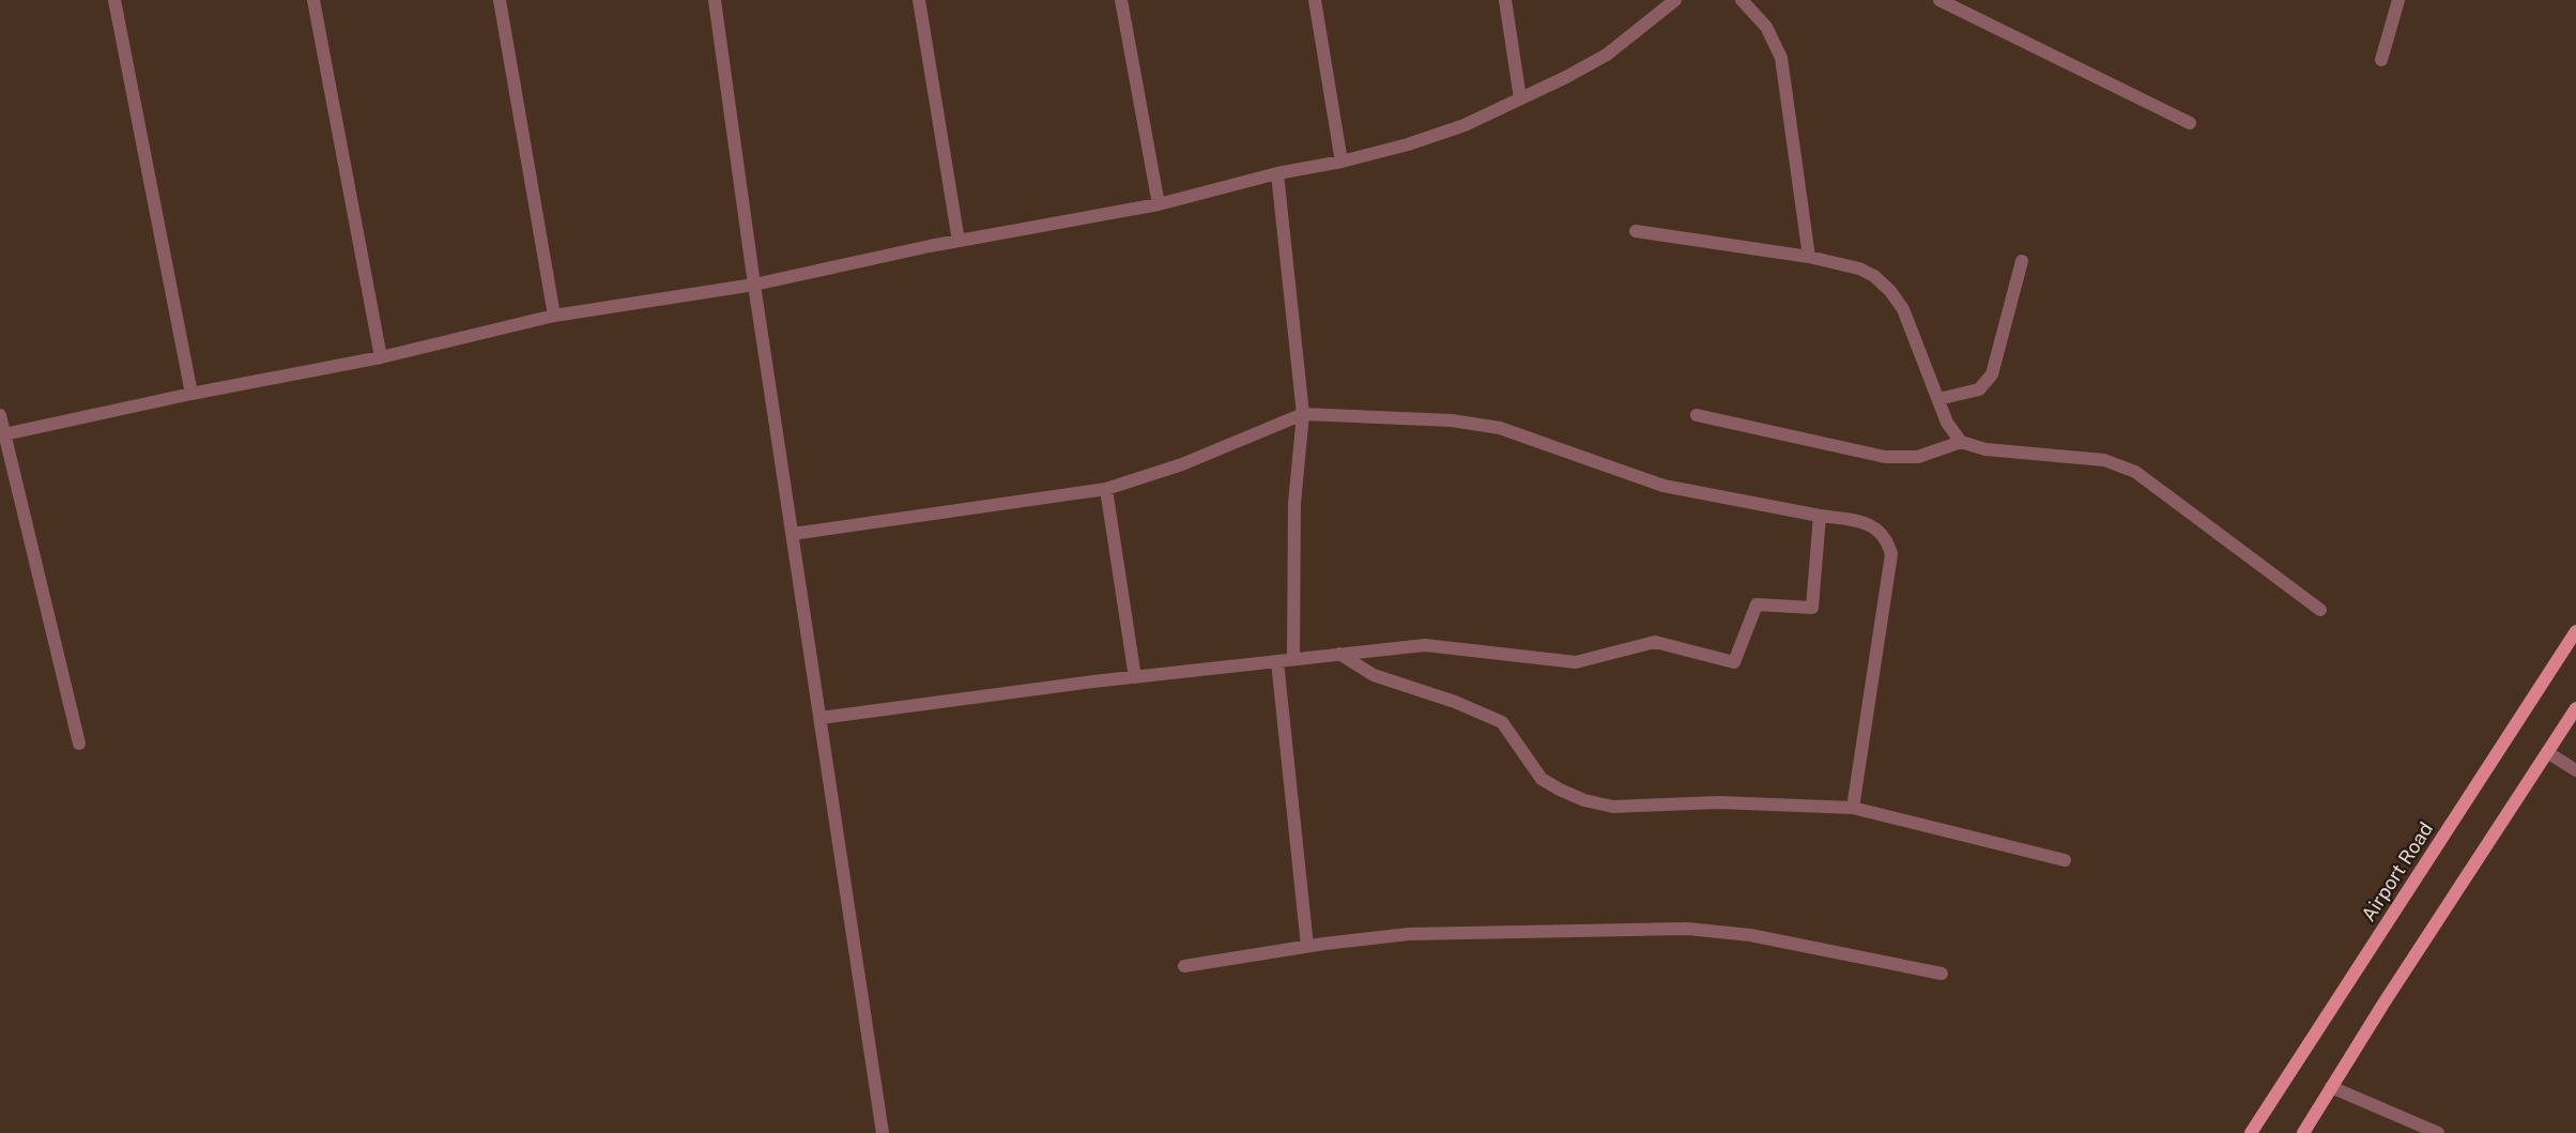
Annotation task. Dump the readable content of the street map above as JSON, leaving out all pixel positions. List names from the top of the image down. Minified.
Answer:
{"streets":{"main road":["Airport Road"]}}
